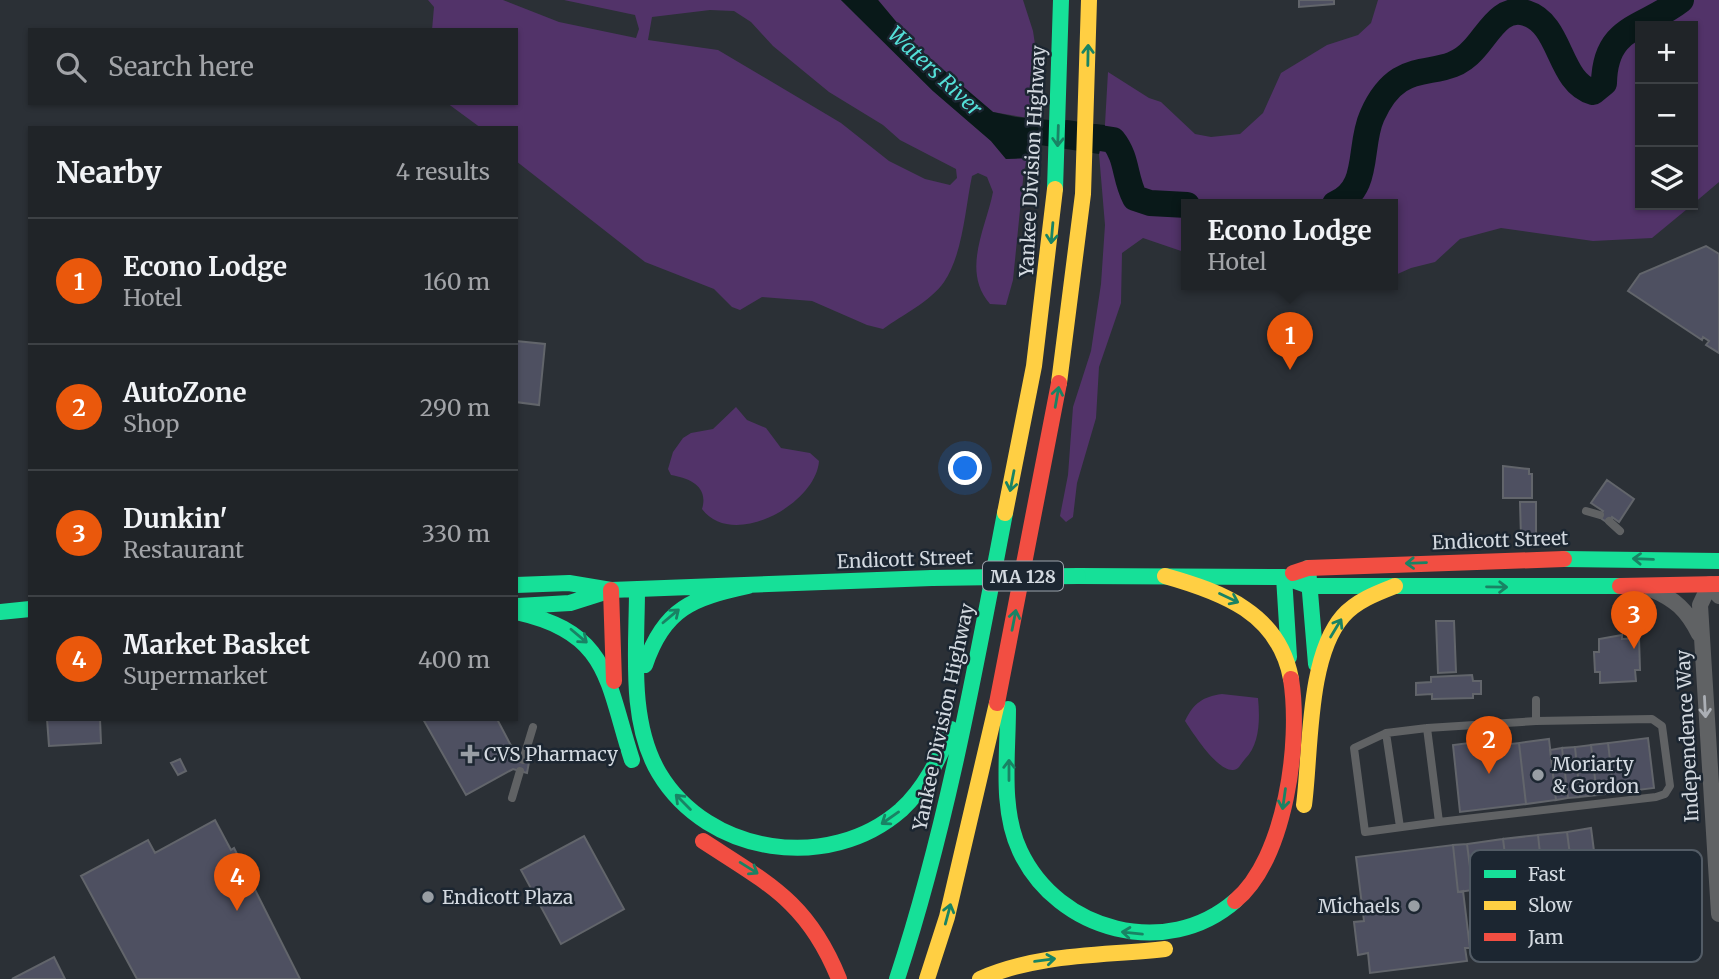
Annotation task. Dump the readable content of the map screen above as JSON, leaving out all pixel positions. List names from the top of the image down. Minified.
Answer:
{"streets":{"main road":["Yankee Division Highway","Endicott Street","MA 128"],"street":["Independence Way"]},"crossings":[["Endicott Street","Independence Way"]],"one_way":["Independence Way"],"water":["Waters River"],"places":{"health":["CVS Pharmacy"],"other":["Moriarty & Gordon","Endicott Plaza","Michaels"]},"legend":["Fast","Slow","Jam"],"page":{"map_buttons":["+","−"],"search":"Search here","heading":["Nearby","4 results"],"popup":["Econo Lodge","Hotel"],"list":[{"mark":"1","name":"Econo Lodge","note":"Hotel","value":"160 m"},{"mark":"2","name":"AutoZone","note":"Shop","value":"290 m"},{"mark":"3","name":"Dunkin'","note":"Restaurant","value":"330 m"},{"mark":"4","name":"Market Basket","note":"Supermarket","value":"400 m"}],"pins":["1","3","2","4"]}}
